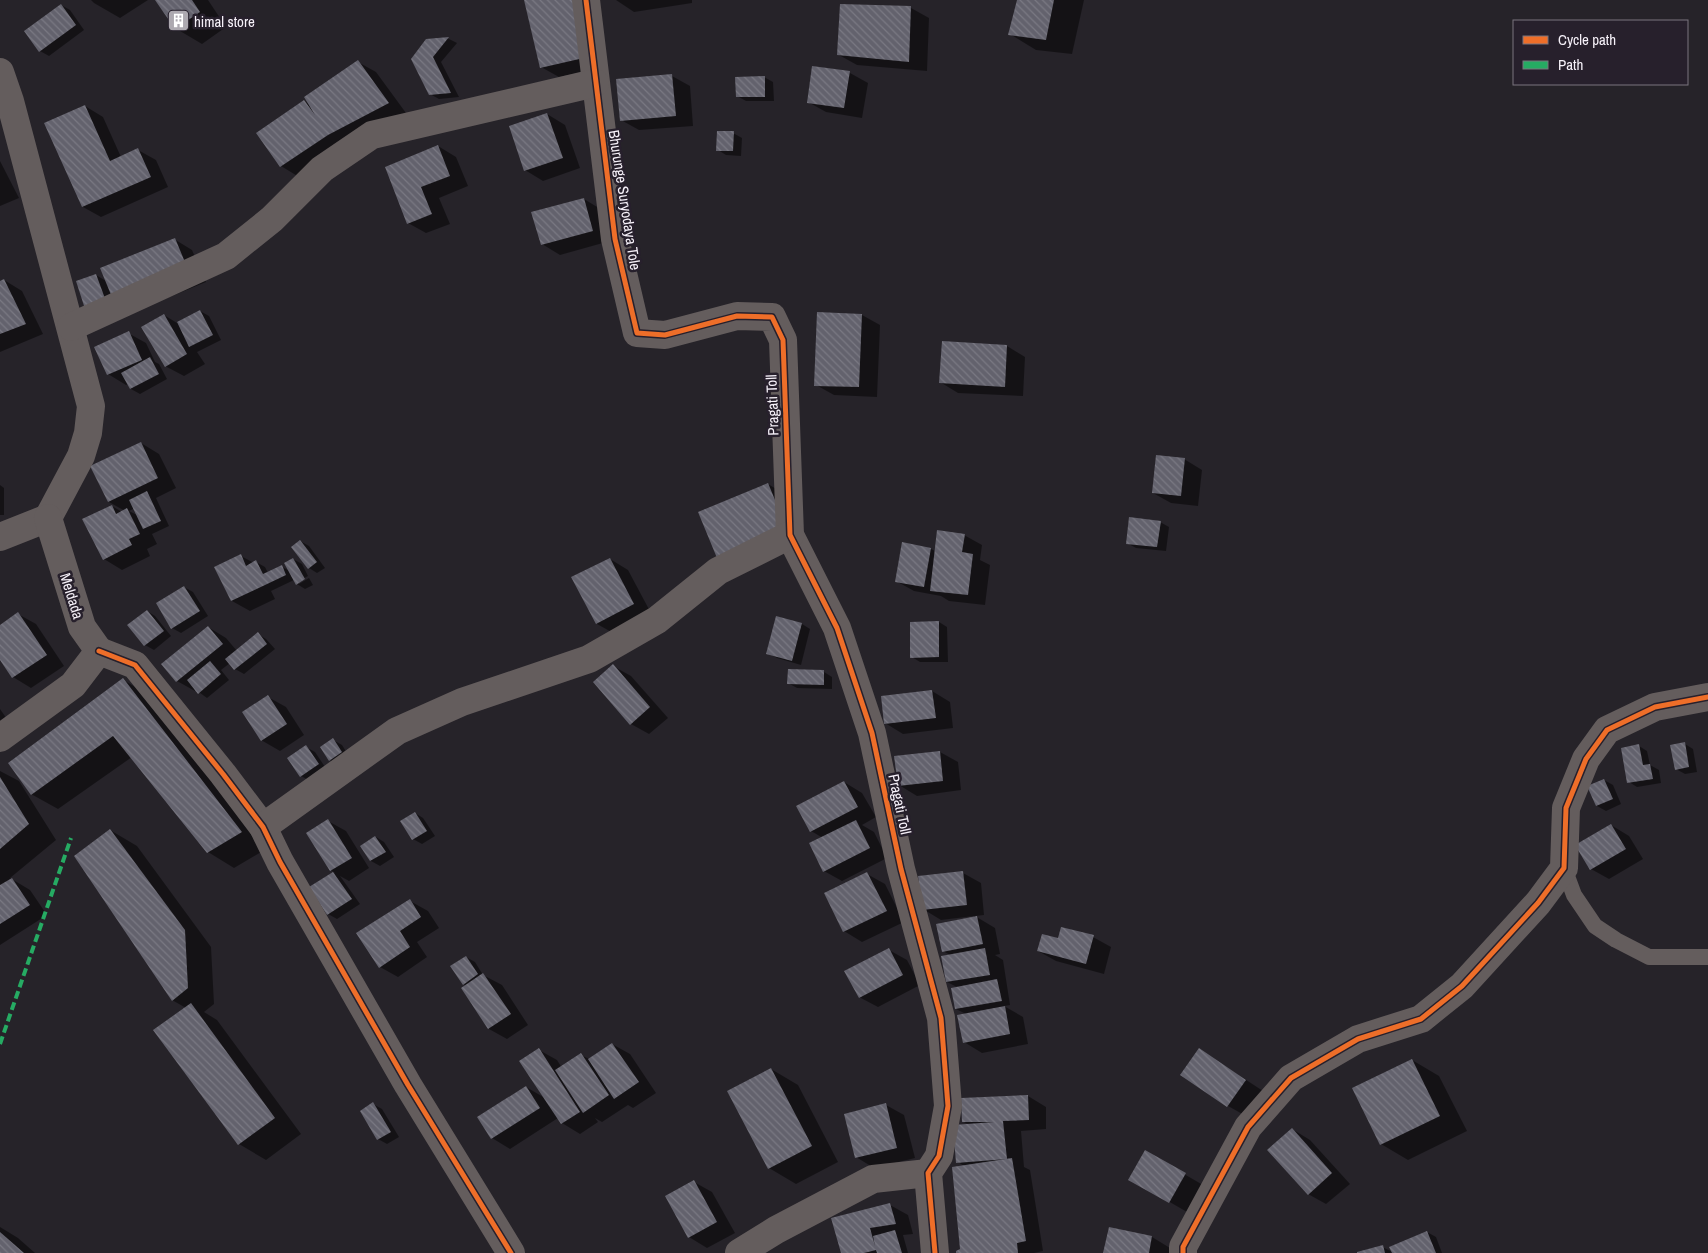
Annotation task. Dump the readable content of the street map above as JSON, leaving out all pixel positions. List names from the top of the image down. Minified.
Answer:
{"streets":{"street":["Bhurunge Suryodaya Tole","Pragati Toll","Meldada"]},"crossings":[["Bhurunge Suryodaya Tole","Pragati Toll"]],"places":{"building":["himal store"]},"legend":["Cycle path","Path"]}
